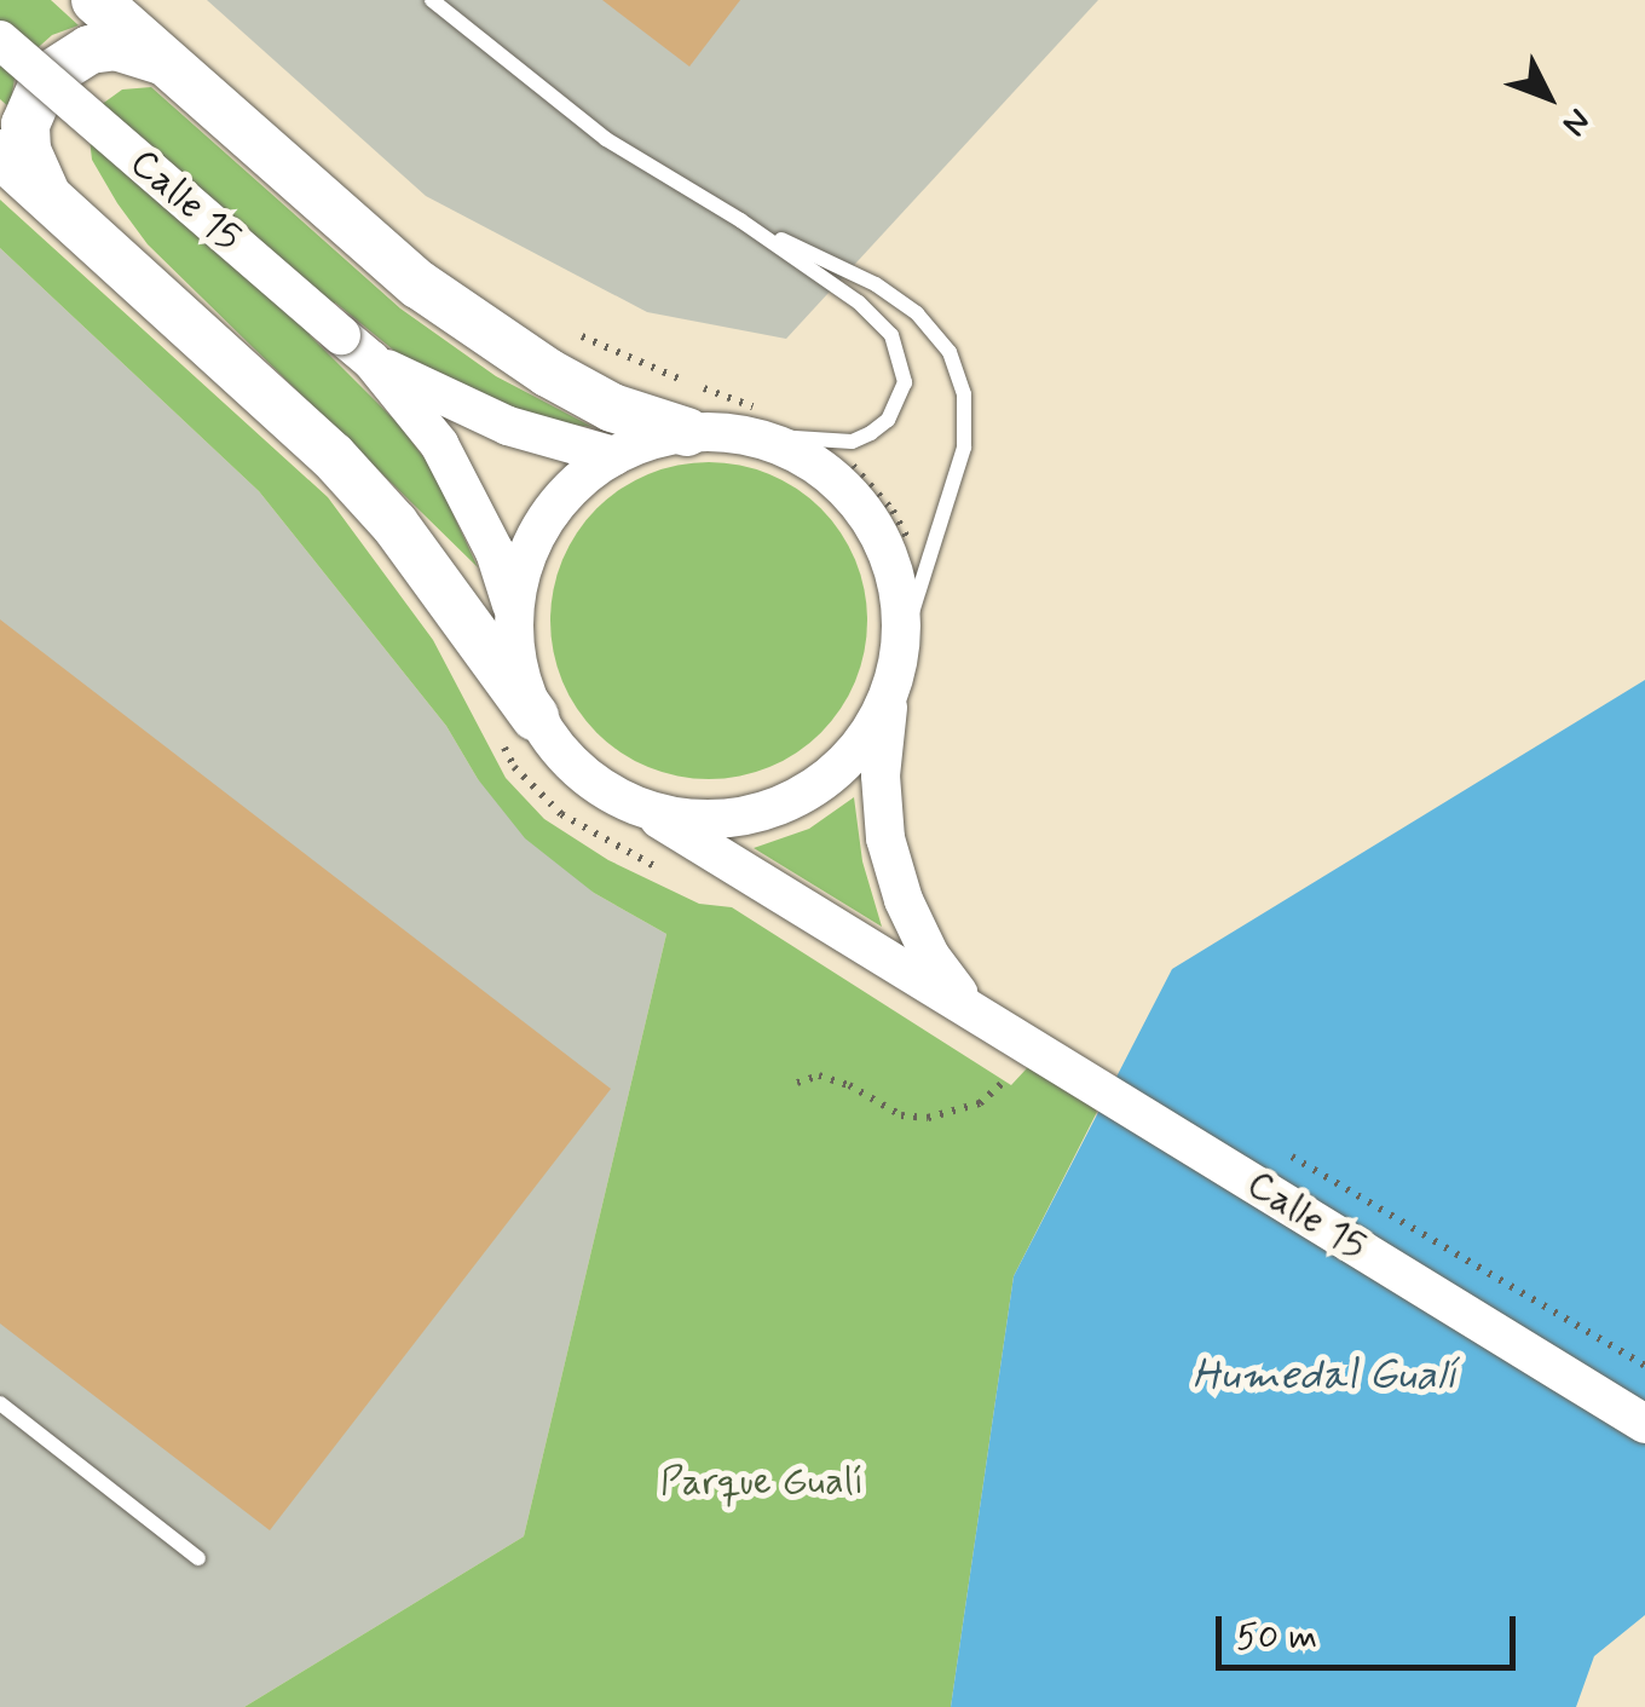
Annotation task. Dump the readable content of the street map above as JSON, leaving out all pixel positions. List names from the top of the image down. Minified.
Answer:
{"streets":{"street":["Calle 15"]},"water":["Humedal Gualí"],"parks":["Parque Gualí"],"scale_bar":"50 m","north":"bottom right"}
